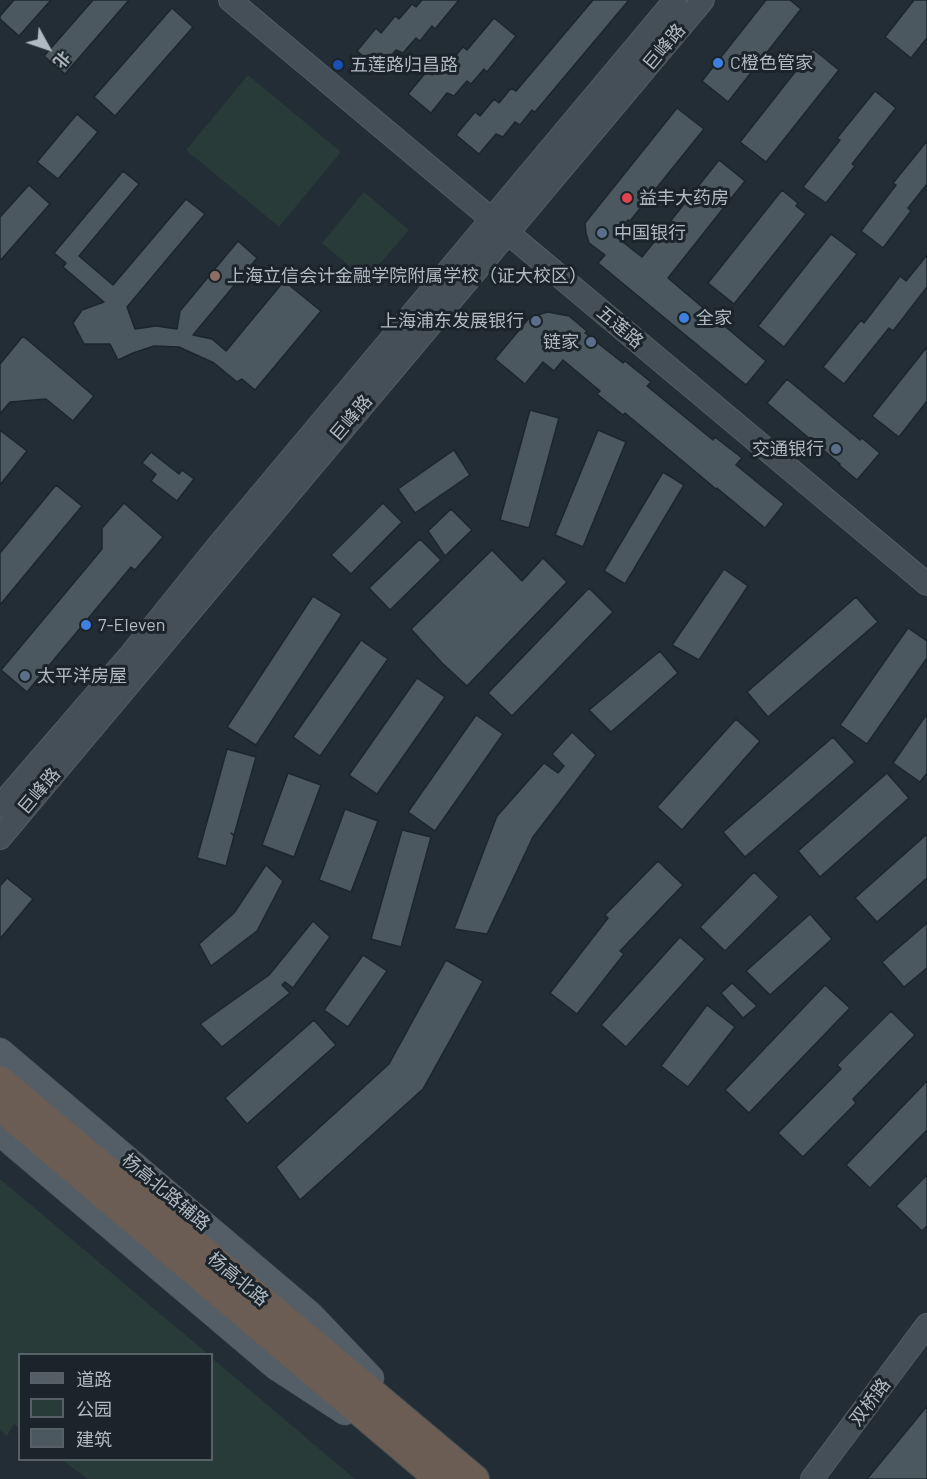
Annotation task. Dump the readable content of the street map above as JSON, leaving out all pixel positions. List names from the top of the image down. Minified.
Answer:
{"streets":{"highway":["杨高北路"],"main road":["巨峰路","五莲路","杨高北路辅路","双桥路"]},"crossings":[["巨峰路","五莲路"],["杨高北路辅路","杨高北路"]],"places":["C橙色管家","五莲路归昌路","益丰大药房","中国银行","上海立信会计金融学院附属学校（证大校区）","全家","上海浦东发展银行","链家","交通银行","7-Eleven","太平洋房屋"],"legend":["道路","公园","建筑"],"north":"bottom right"}
